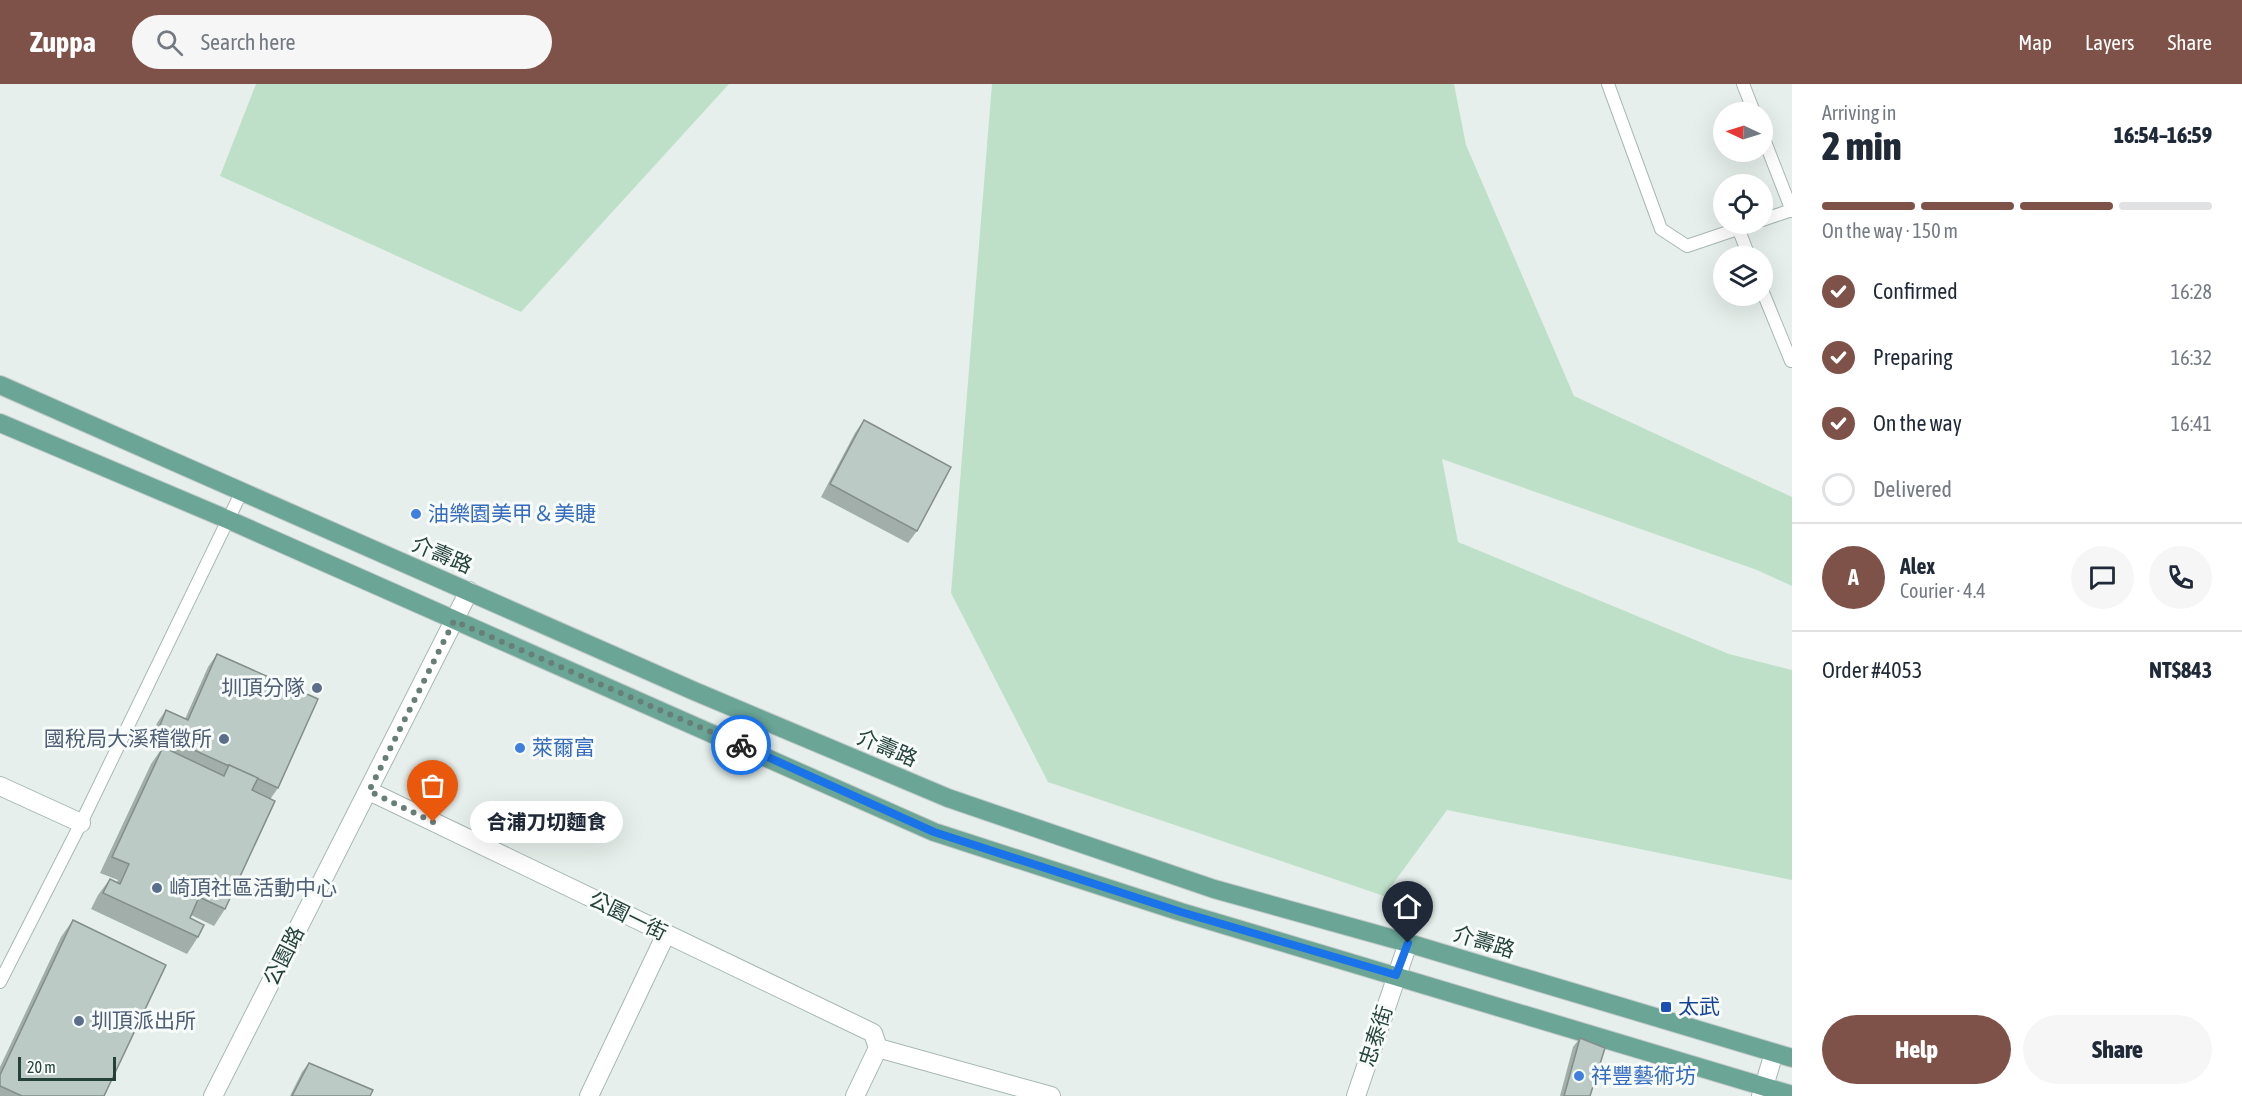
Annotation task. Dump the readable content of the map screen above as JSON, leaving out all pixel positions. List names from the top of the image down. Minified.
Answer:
{"streets":{"main road":["介壽路"],"street":["公園一街","公園路","忠泰街"]},"crossings":[["介壽路","公園路"],["介壽路","忠泰街"],["公園一街","公園路"]],"places":{"other":["油樂園美甲＆美睫","圳頂分隊","國稅局大溪稽徵所","萊爾富","合浦刀切麵食","崎頂社區活動中心","圳頂派出所","祥豐藝術坊"],"transit":["太武"]},"scale_bar":"20 m","north":"left","page":{"header":"Zuppa","search":"Search here","nav":["Map","Layers","Share"],"heading":["2 min","Arriving in","16:54–16:59"],"panel":["Alex","Courier · 4.4","Order #4053","NT$843"],"bar":"On the way · 150 m","list":[["Confirmed","16:28"],["Preparing","16:32"],["On the way","16:41"],"Delivered"],"round":"A","bubble":"合浦刀切麵食","buttons":["Help","Share"],"scale":"20 m"}}
